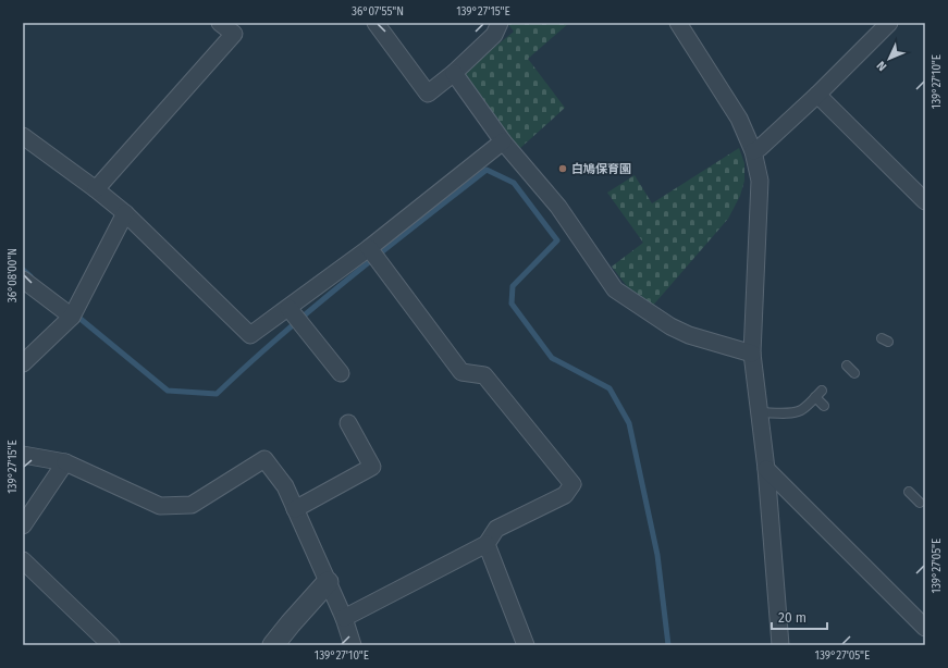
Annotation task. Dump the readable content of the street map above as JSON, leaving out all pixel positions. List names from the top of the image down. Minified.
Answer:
{"places":["白鳩保育園"],"scale_bar":"20 m","north":"bottom left","coordinates":["36°07'55\"N","139°27'15\"E","139°27'10\"E","36°08'00\"N","139°27'05\"E"]}
